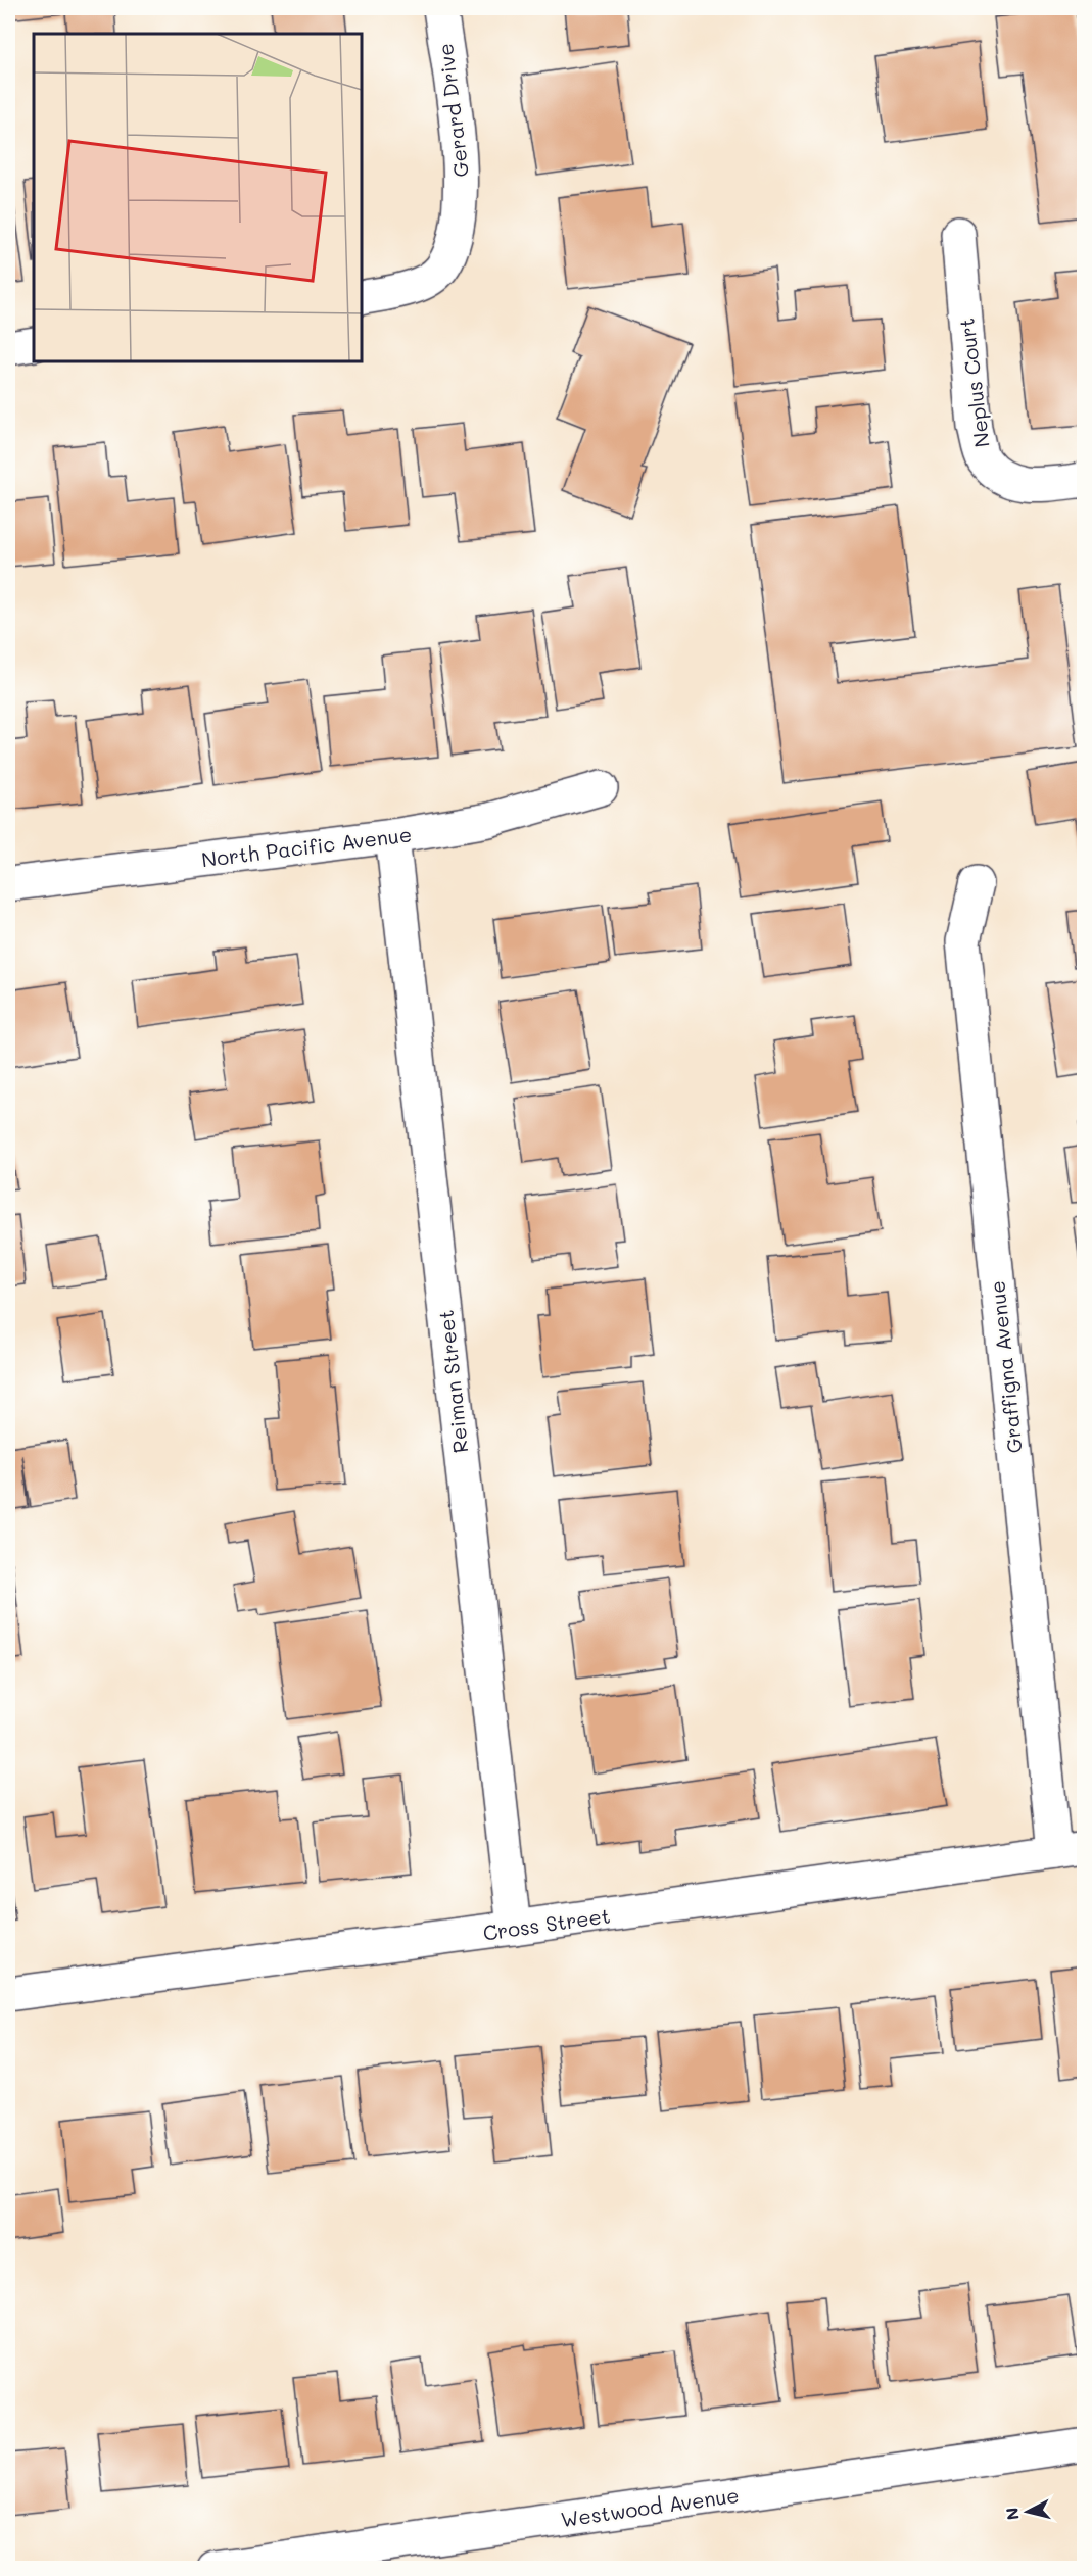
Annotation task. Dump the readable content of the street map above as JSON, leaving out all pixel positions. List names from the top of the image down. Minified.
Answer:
{"streets":{"street":["Gerard Drive","Neplus Court","North Pacific Avenue","Graffigna Avenue","Reiman Street","Cross Street","Westwood Avenue"]},"crossings":[["North Pacific Avenue","Reiman Street"],["Graffigna Avenue","Cross Street"],["Reiman Street","Cross Street"]],"north":"left"}
